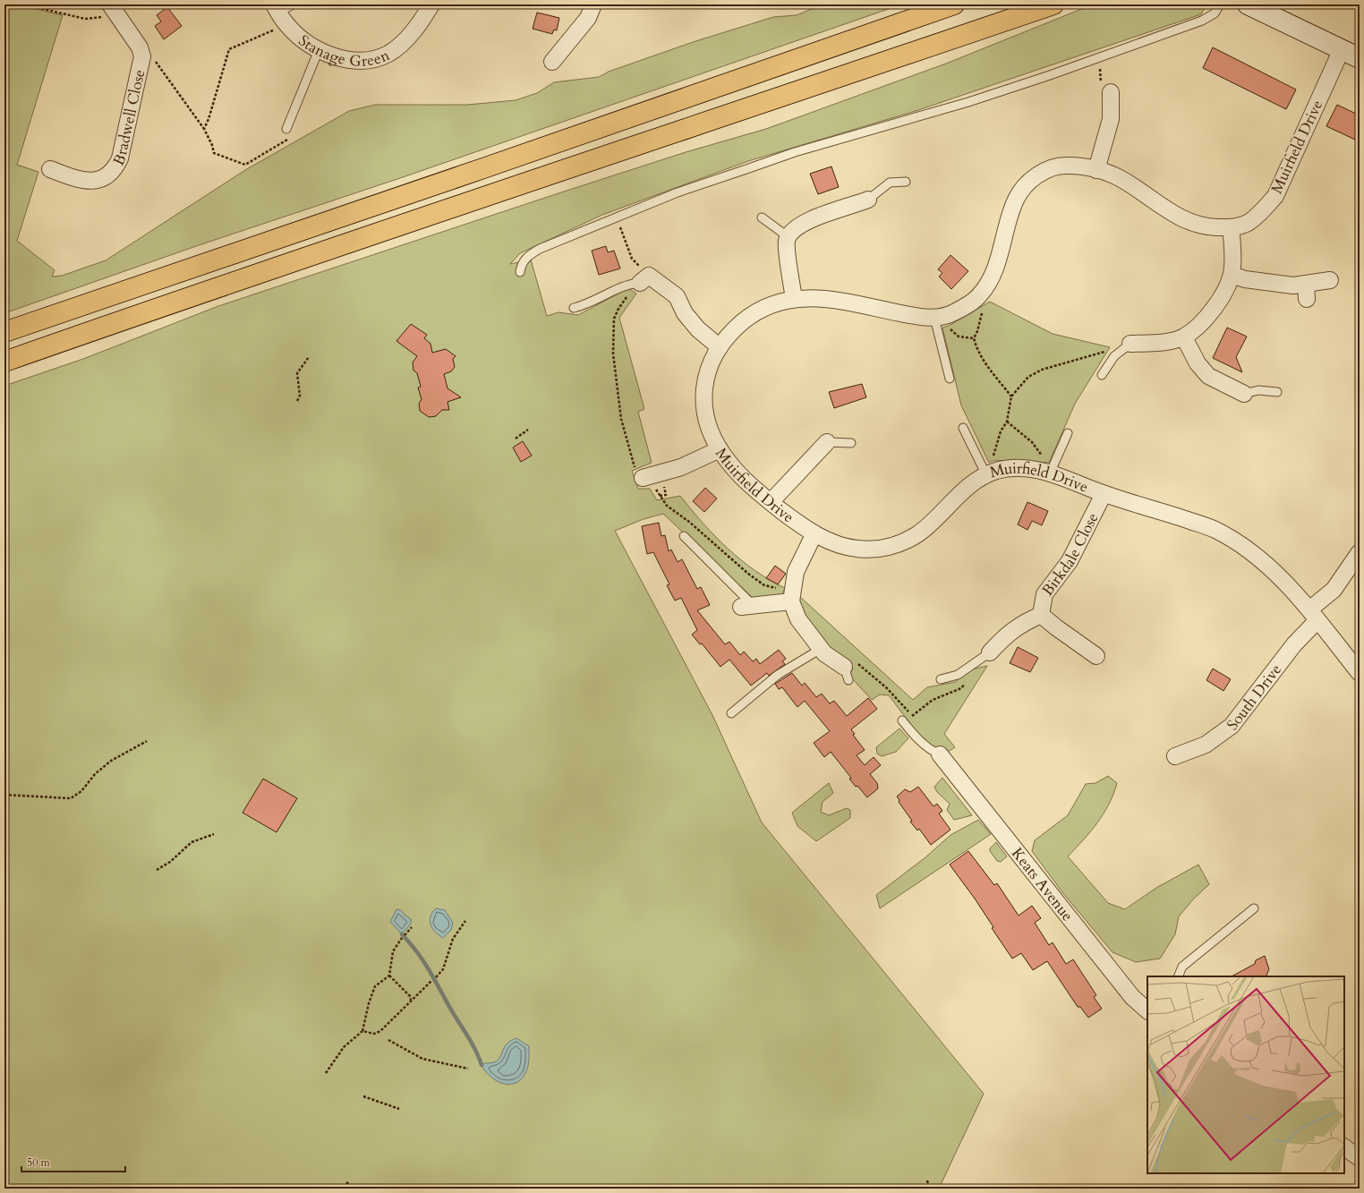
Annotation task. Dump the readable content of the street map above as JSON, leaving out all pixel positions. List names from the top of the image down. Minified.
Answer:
{"streets":{"street":["Stanage Green","Bradwell Close","Muirfield Drive","Birkdale Close","South Drive","Keats Avenue"]},"crossings":[["Muirfield Drive","Birkdale Close"],["Muirfield Drive","South Drive"]],"scale_bar":"50 m"}
